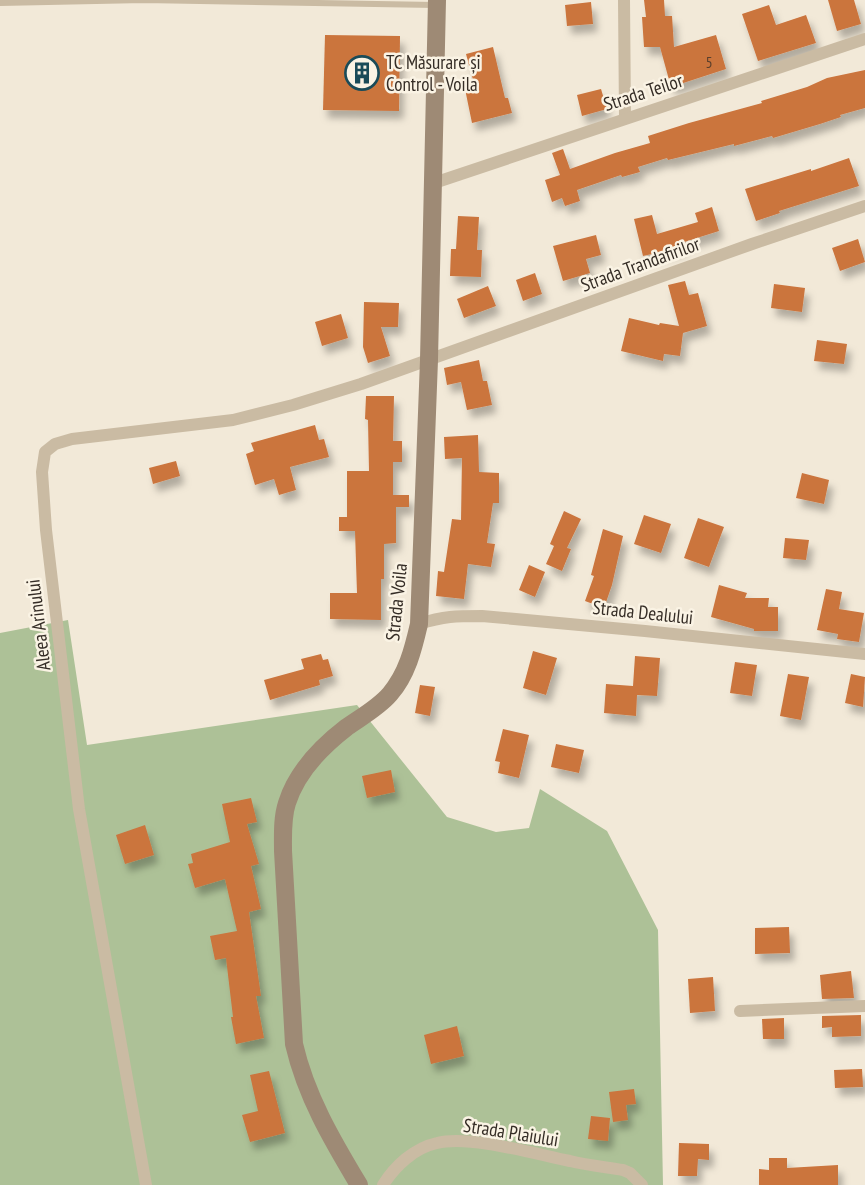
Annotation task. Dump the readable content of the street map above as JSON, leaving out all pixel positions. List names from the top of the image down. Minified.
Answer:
{"streets":{"main road":["Strada Voila"],"street":["Strada Teilor","Strada Trandafirilor","Strada Dealului","Aleea Arinului","Strada Plaiului"]},"crossings":[["Strada Teilor","Strada Voila"],["Strada Trandafirilor","Strada Voila"],["Strada Trandafirilor","Aleea Arinului"],["Strada Voila","Strada Dealului"],["Strada Voila","Aleea Arinului"]],"places":{"building":["TC Măsurare și Control - Voila"]},"house_numbers":["5"]}
